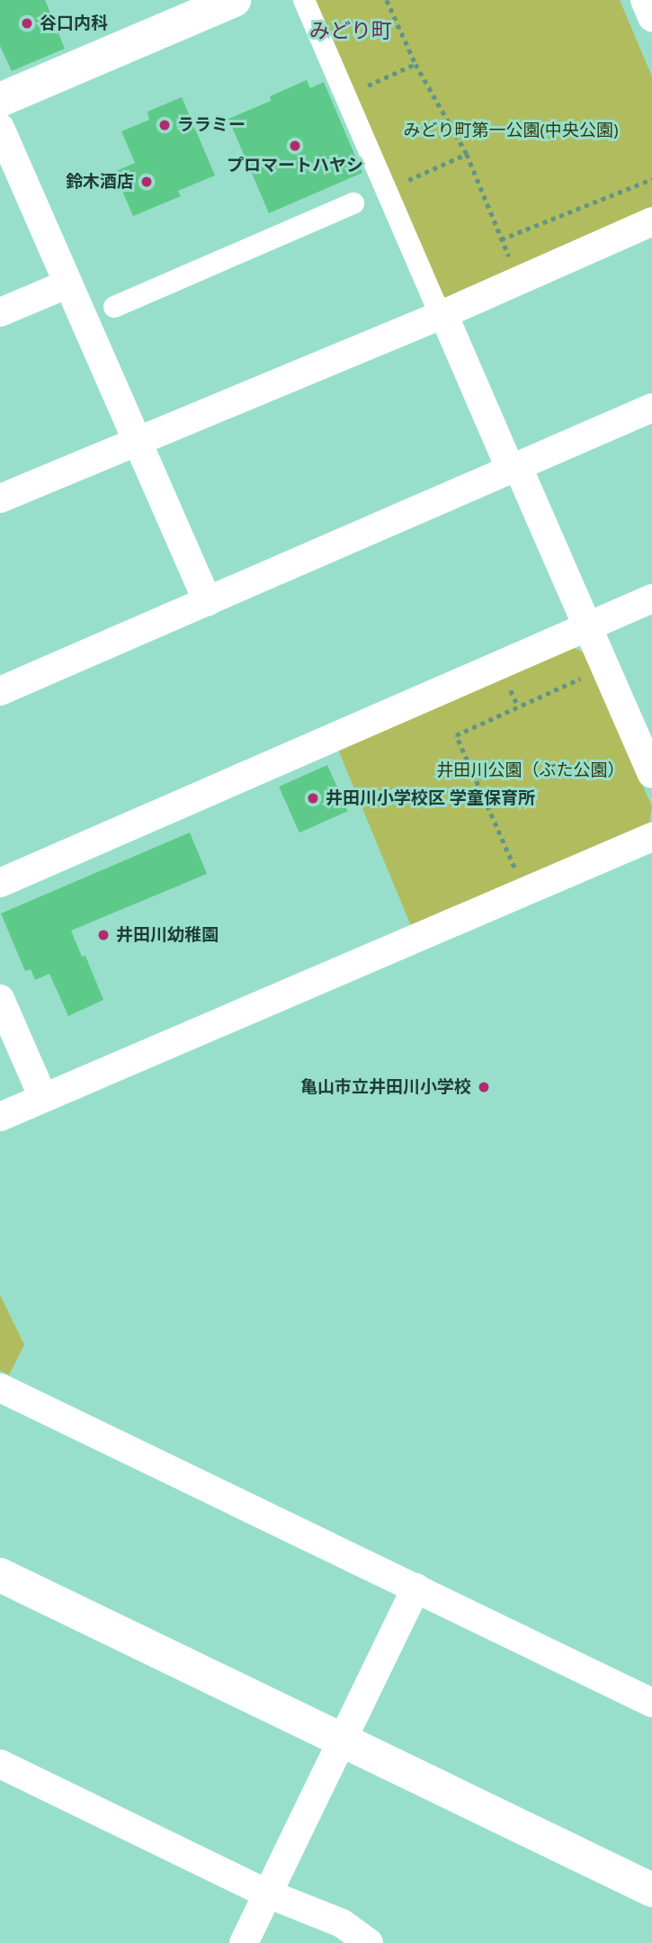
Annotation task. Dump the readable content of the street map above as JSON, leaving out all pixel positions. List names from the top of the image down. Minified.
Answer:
{"districts":["みどり町"],"parks":["みどり町第一公園(中央公園)","井田川公園（ぶた公園）"],"places":["谷口内科","ララミー","プロマートハヤシ","鈴木酒店","井田川小学校区 学童保育所","井田川幼稚園","亀山市立井田川小学校"]}
